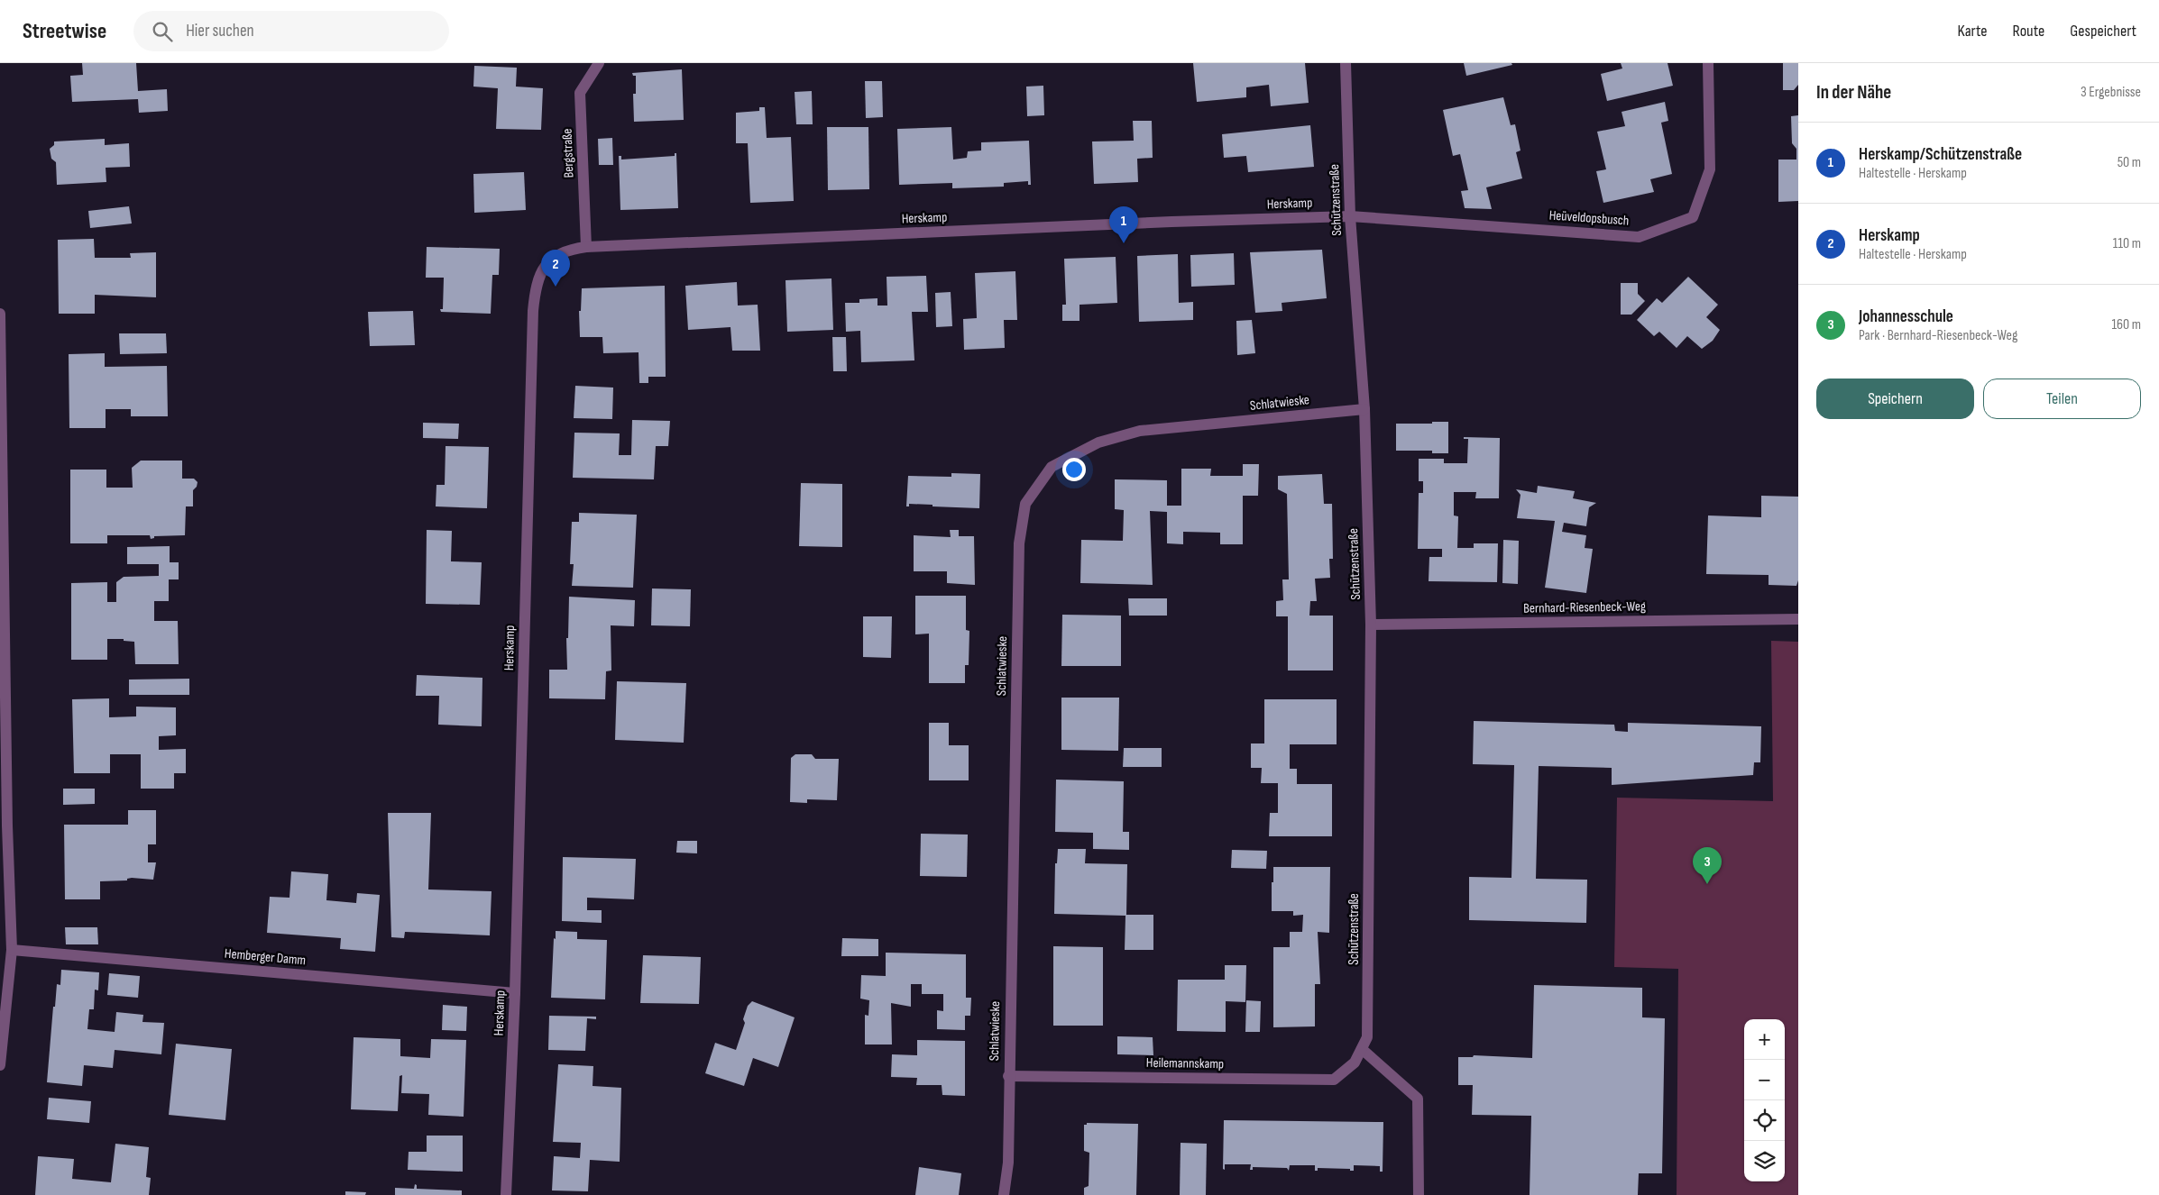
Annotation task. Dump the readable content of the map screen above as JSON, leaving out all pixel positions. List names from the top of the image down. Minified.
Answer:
{"streets":{"street":["Bergstraße","Schützenstraße","Herskamp","Heüveldopsbusch","Schlatwieske","Bernhard-Riesenbeck-Weg","Hemberger Damm","Heilemannskamp"]},"crossings":[["Bergstraße","Herskamp"],["Schützenstraße","Herskamp"],["Schützenstraße","Heüveldopsbusch"],["Schützenstraße","Schlatwieske"],["Schützenstraße","Bernhard-Riesenbeck-Weg"],["Schützenstraße","Heilemannskamp"],["Herskamp","Heüveldopsbusch"],["Herskamp","Hemberger Damm"],["Schlatwieske","Heilemannskamp"]],"page":{"header":"Streetwise","search":"Hier suchen","nav":["Karte","Route","Gespeichert"],"heading":["In der Nähe","3 Ergebnisse"],"list":[{"mark":"1","name":"Herskamp/Schützenstraße","note":"Haltestelle · Herskamp","value":"50 m"},{"mark":"2","name":"Herskamp","note":"Haltestelle · Herskamp","value":"110 m"},{"mark":"3","name":"Johannesschule","note":"Park · Bernhard-Riesenbeck-Weg","value":"160 m"}],"pins":["1","2","3"],"buttons":["Speichern","Teilen"],"map_buttons":["+","−"]}}
